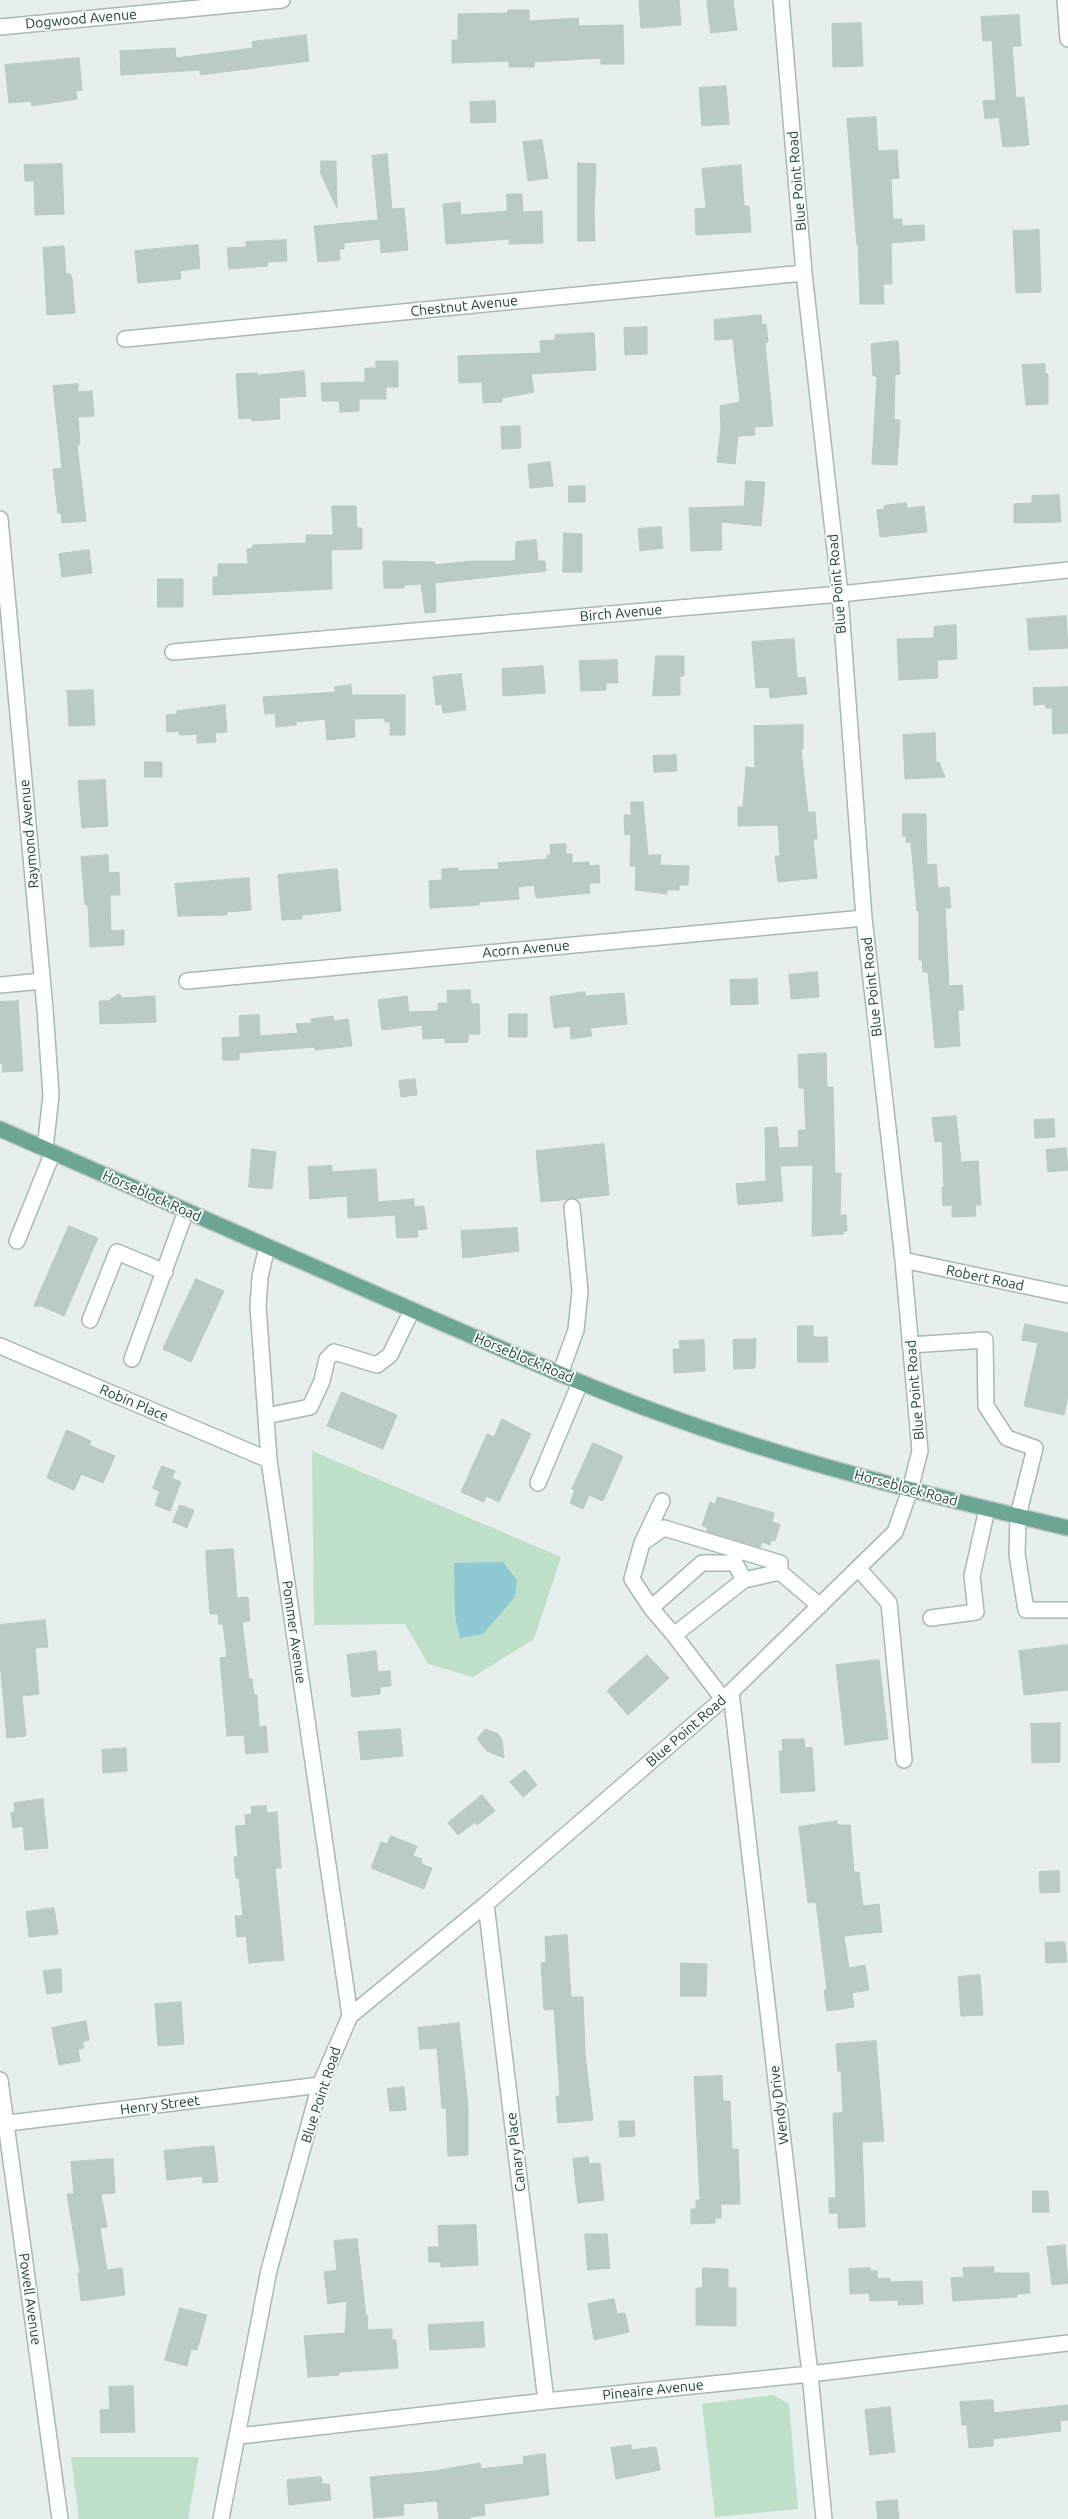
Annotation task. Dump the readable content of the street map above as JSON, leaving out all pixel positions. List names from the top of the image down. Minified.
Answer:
{"streets":{"main road":["Horseblock Road"],"street":["Dogwood Avenue","Blue Point Road","Chestnut Avenue","Birch Avenue","Raymond Avenue","Acorn Avenue","Robert Road","Robin Place","Pommer Avenue","Henry Street","Wendy Drive","Canary Place","Powell Avenue","Pineaire Avenue"]},"crossings":[["Blue Point Road","Chestnut Avenue"],["Blue Point Road","Birch Avenue"],["Blue Point Road","Acorn Avenue"],["Blue Point Road","Horseblock Road"],["Blue Point Road","Robert Road"],["Blue Point Road","Pommer Avenue"],["Blue Point Road","Henry Street"],["Blue Point Road","Wendy Drive"],["Blue Point Road","Canary Place"],["Blue Point Road","Pineaire Avenue"],["Raymond Avenue","Horseblock Road"],["Horseblock Road","Pommer Avenue"],["Robin Place","Pommer Avenue"],["Henry Street","Powell Avenue"],["Wendy Drive","Pineaire Avenue"],["Canary Place","Pineaire Avenue"]]}
